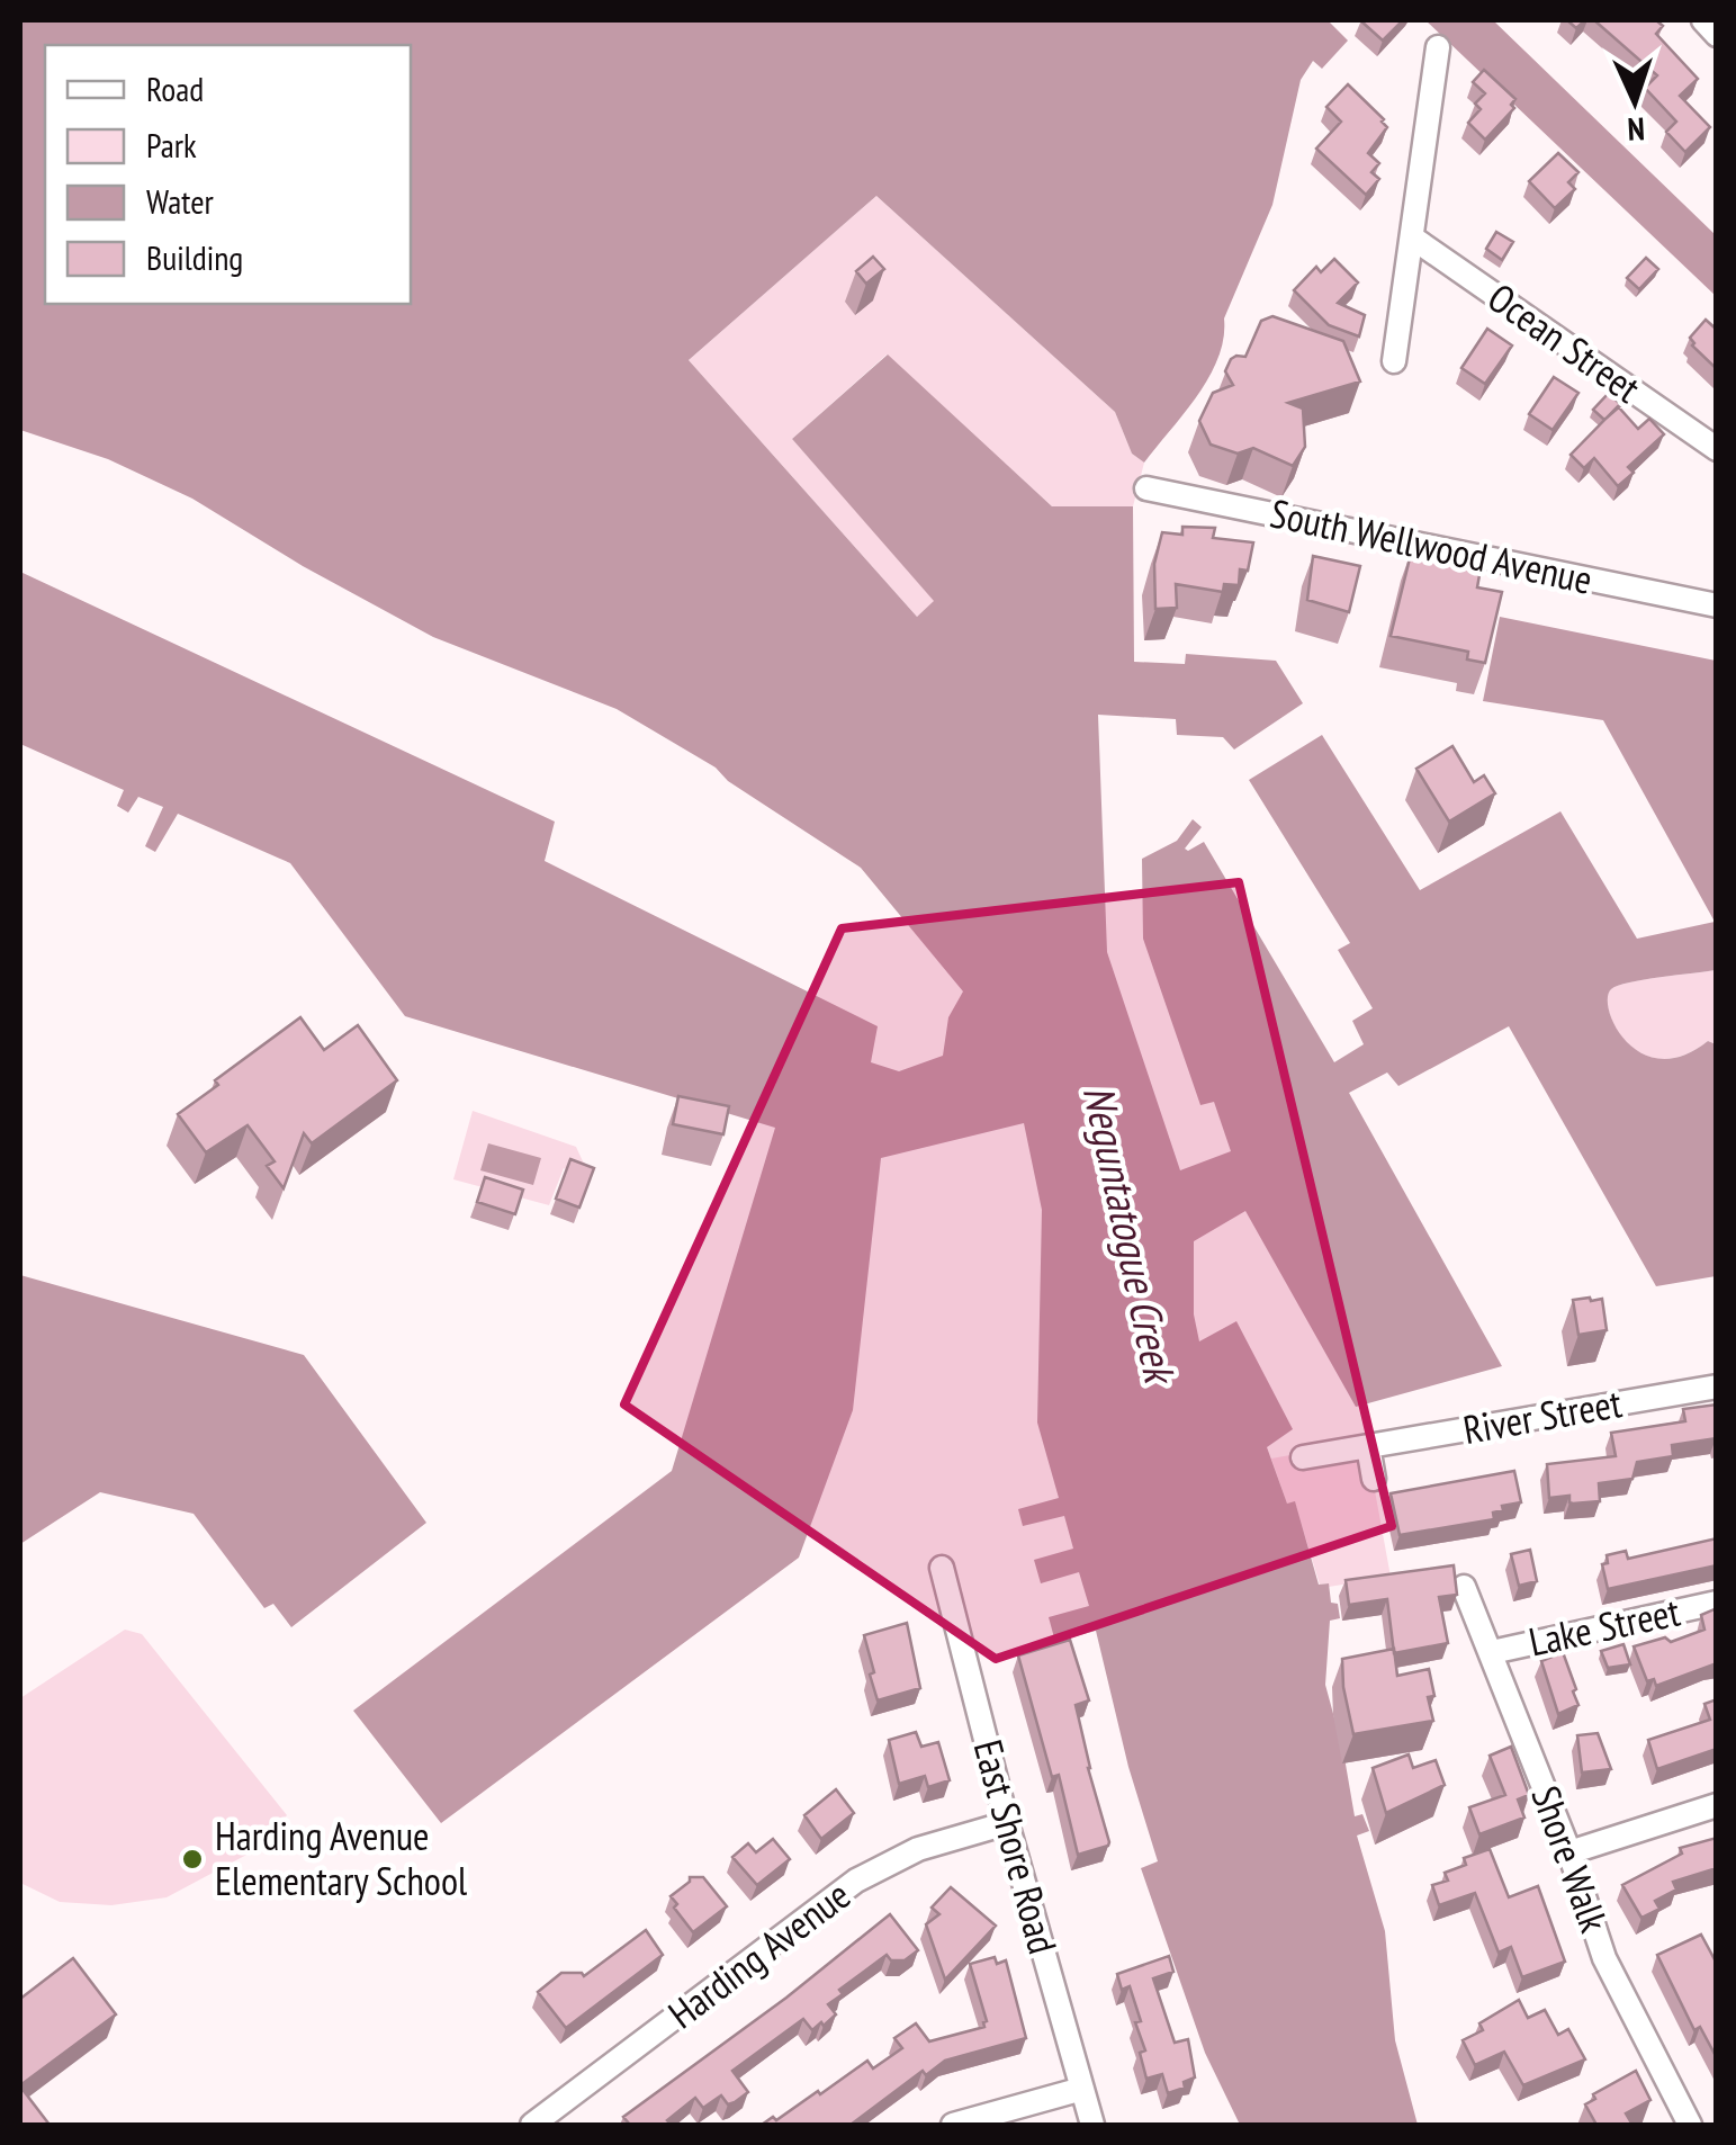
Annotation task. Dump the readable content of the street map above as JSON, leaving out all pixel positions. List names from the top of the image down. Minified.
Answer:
{"streets":{"street":["Ocean Street","South Wellwood Avenue","River Street","Lake Street","East Shore Road","Shore Walk","Harding Avenue"]},"crossings":[["Lake Street","Shore Walk"],["East Shore Road","Harding Avenue"]],"water":["Neguntatogue Creek"],"places":["Harding Avenue Elementary School"],"legend":["Road","Park","Water","Building"],"north":"bottom"}
